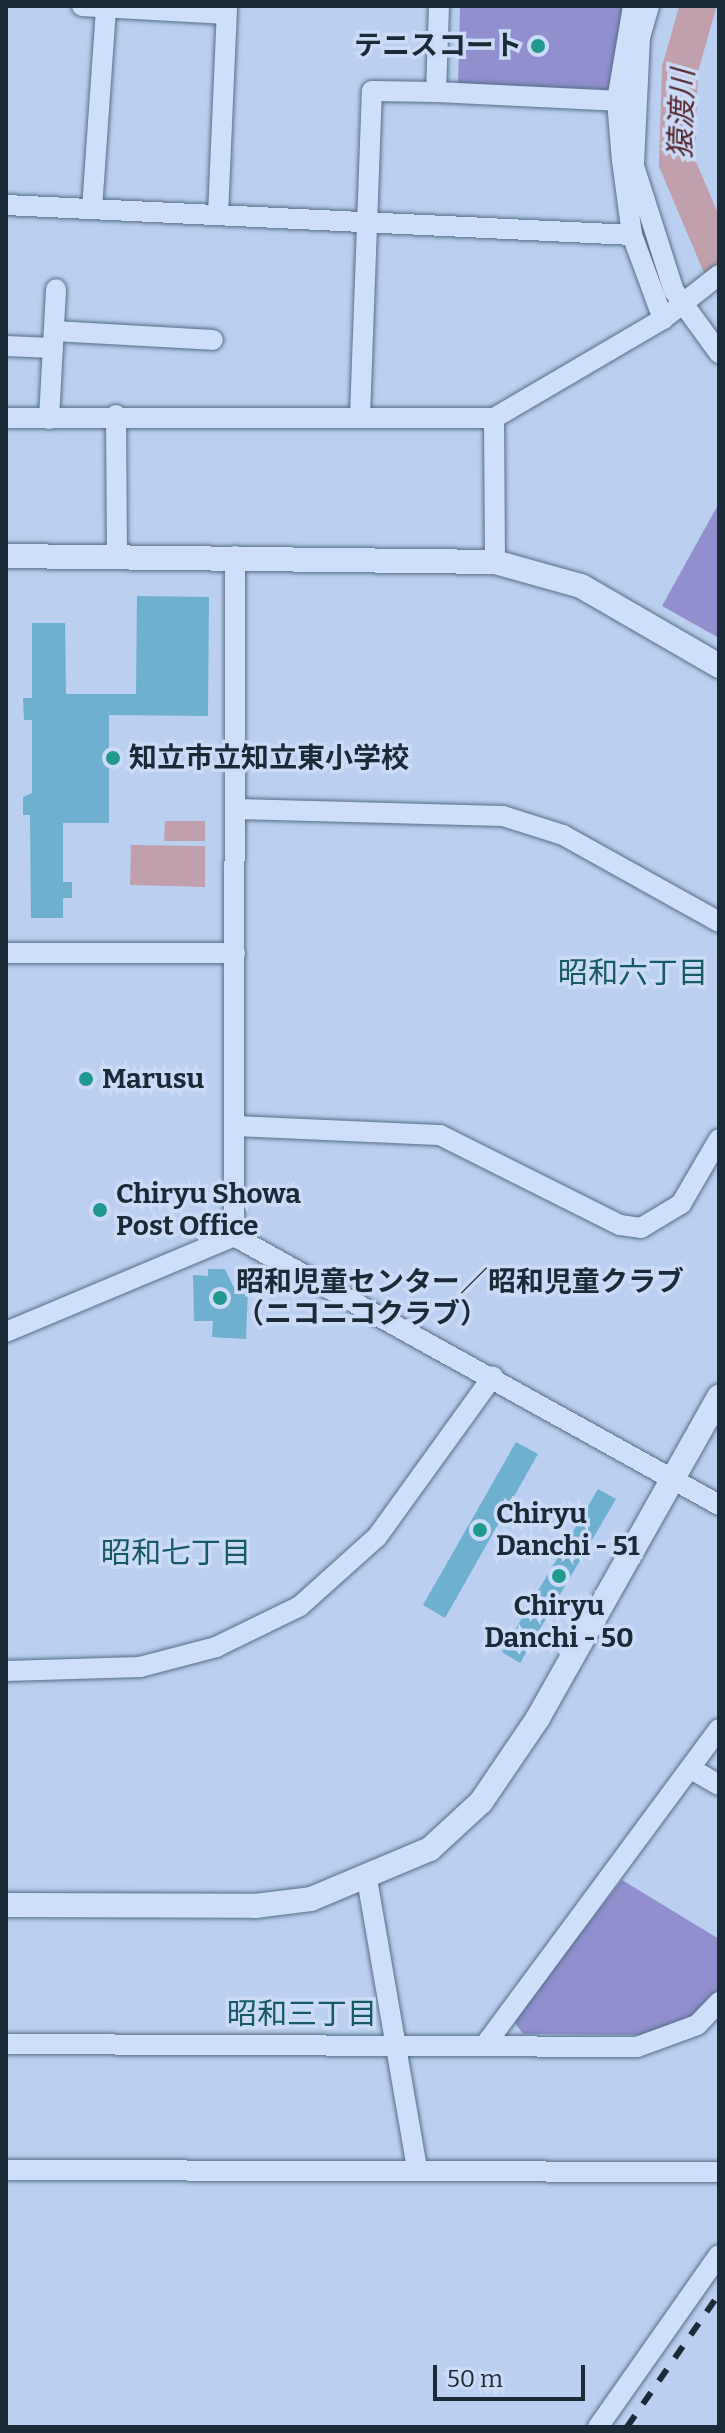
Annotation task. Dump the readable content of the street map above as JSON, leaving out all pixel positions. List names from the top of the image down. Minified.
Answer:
{"districts":["昭和六丁目","昭和七丁目","昭和三丁目"],"water":["猿渡川"],"places":["テニスコート","知立市立知立東小学校","Marusu","Chiryu Showa Post Office","昭和児童センター／昭和児童クラブ （ニコニコクラブ）","Chiryu Danchi - 51","Chiryu Danchi - 50"],"scale_bar":"50 m"}
